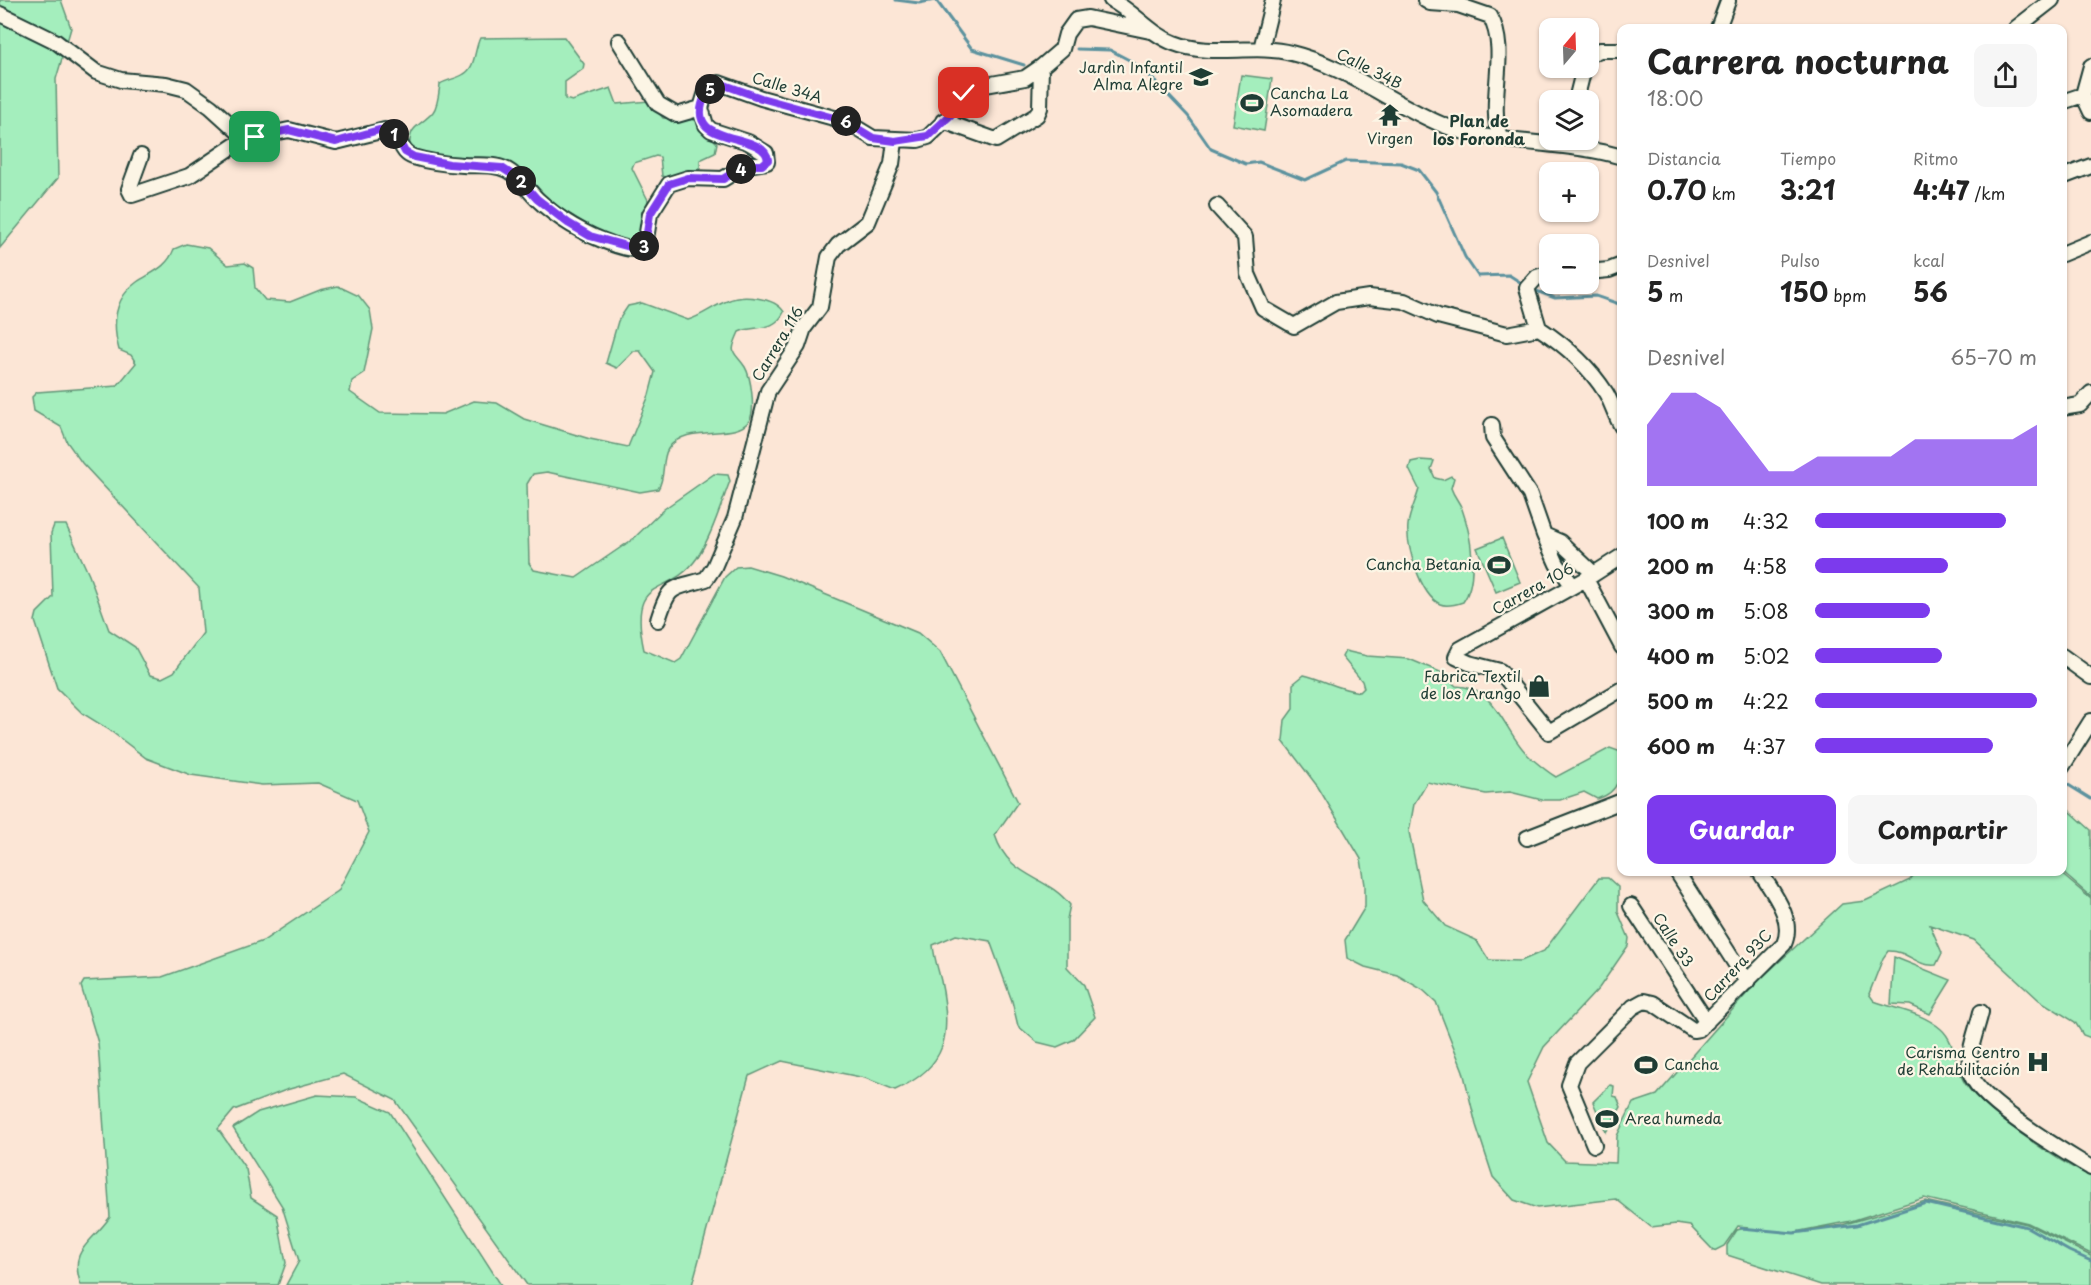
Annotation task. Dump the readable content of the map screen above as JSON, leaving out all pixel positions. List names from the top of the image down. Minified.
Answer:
{"streets":{"street":["Calle 34B","Calle 34A","Carrera 116","Carrera 106","Calle 33","Carrera 93C"]},"crossings":[["Calle 34B","Calle 34A"],["Calle 34A","Carrera 116"],["Calle 33","Carrera 93C"]],"districts":["Plan de los Foronda"],"places":{"school or university":["Jardìn Infantil Alma Alegre"],"sports":["Cancha La Asomadera","Cancha Betania","Cancha","Area humeda"],"temple":["Virgen"],"shop":["Fabrica Textil de los Arango"],"hospital":["Carisma Centro de Rehabilitación"]},"north":"top","page":{"map_buttons":["+","−"],"heading":["Carrera nocturna","18:00"],"pins":["5","6","1","4","2","3"],"stats":[["Distancia","0.70 km"],["Tiempo","3:21"],["Ritmo","4:47 /km"],["Desnivel","5 m"],["Pulso","150 bpm"],["kcal","56"]],"chart":["Desnivel","65–70 m"],"list":[{"name":"100 m","note":"4:32"},{"name":"200 m","note":"4:58"},{"name":"300 m","note":"5:08"},{"name":"400 m","note":"5:02"},{"name":"500 m","note":"4:22"},{"name":"600 m","note":"4:37"}],"buttons":["Guardar","Compartir"]}}
